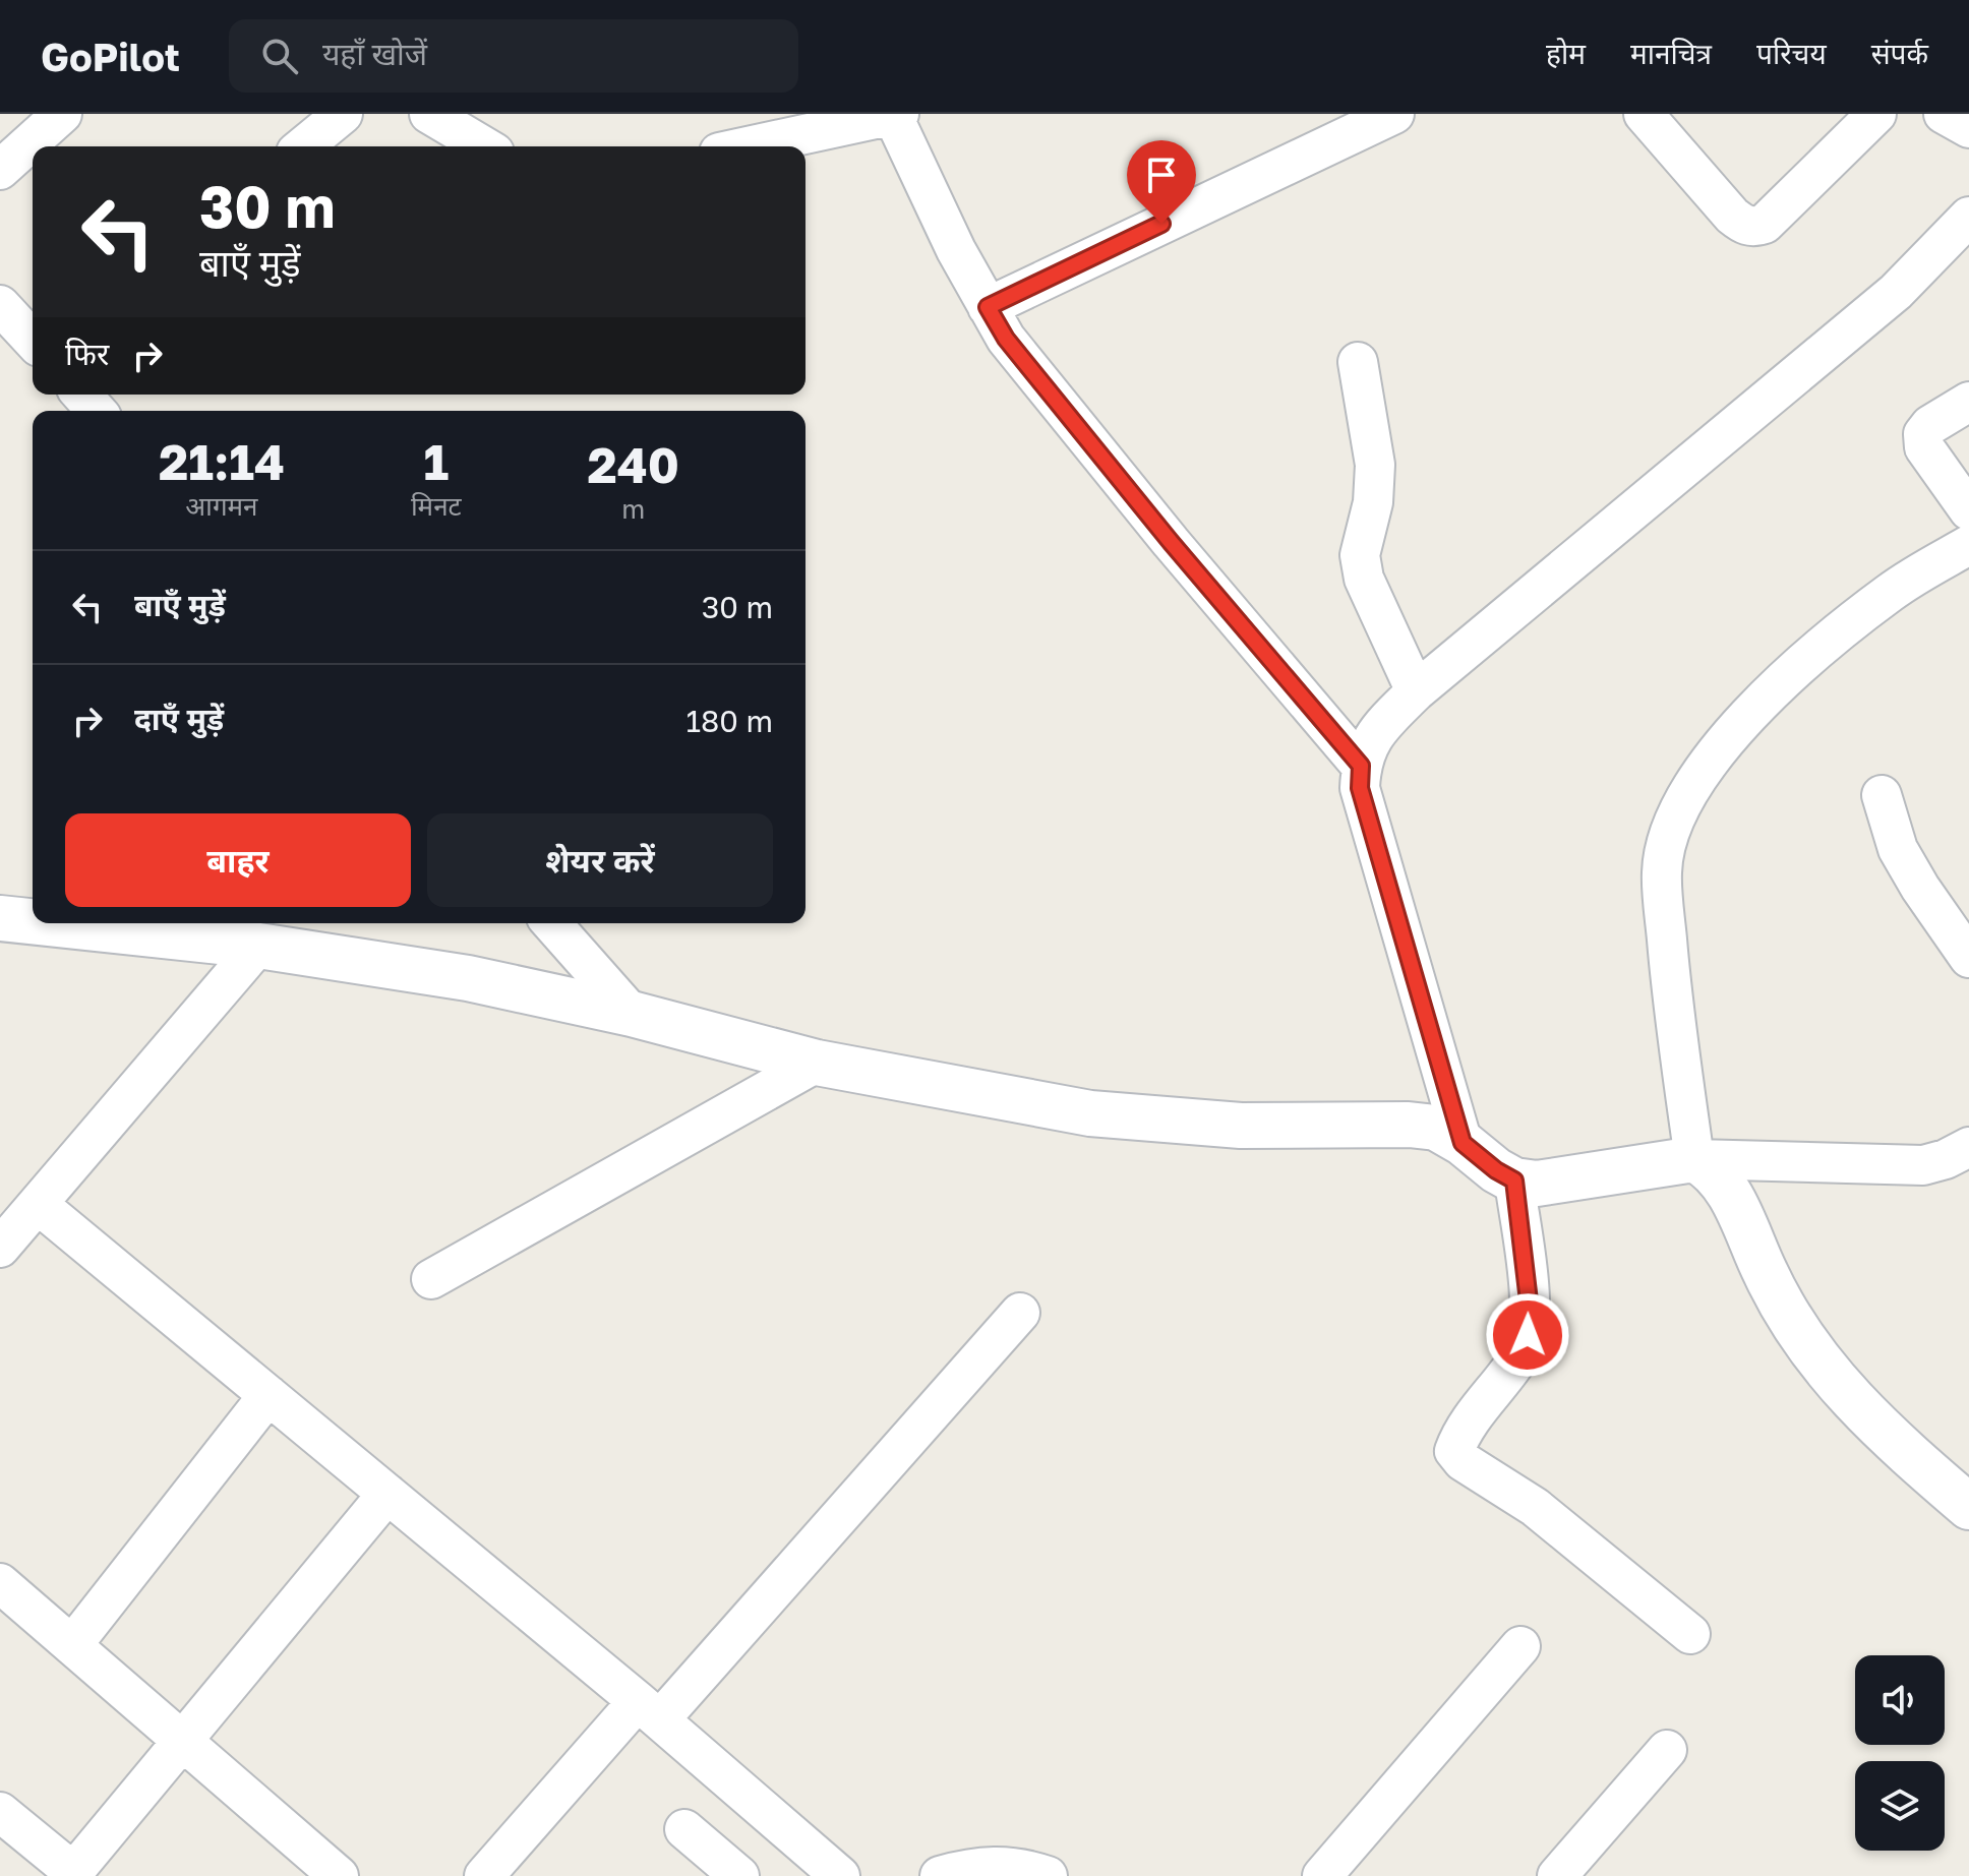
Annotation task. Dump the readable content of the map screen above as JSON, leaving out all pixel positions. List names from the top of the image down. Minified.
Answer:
{"page":{"header":"GoPilot","search":"यहाँ खोजें","nav":["होम","मानचित्र","परिचय","संपर्क"],"turn":["30 m","बाएँ मुड़ें"],"then":"फिर","eta":["21:14","आगमन","1","मिनट","240","m"],"list":[{"name":"बाएँ मुड़ें","value":"30 m"},{"name":"दाएँ मुड़ें","value":"180 m"}],"buttons":["बाहर","शेयर करें"]}}
